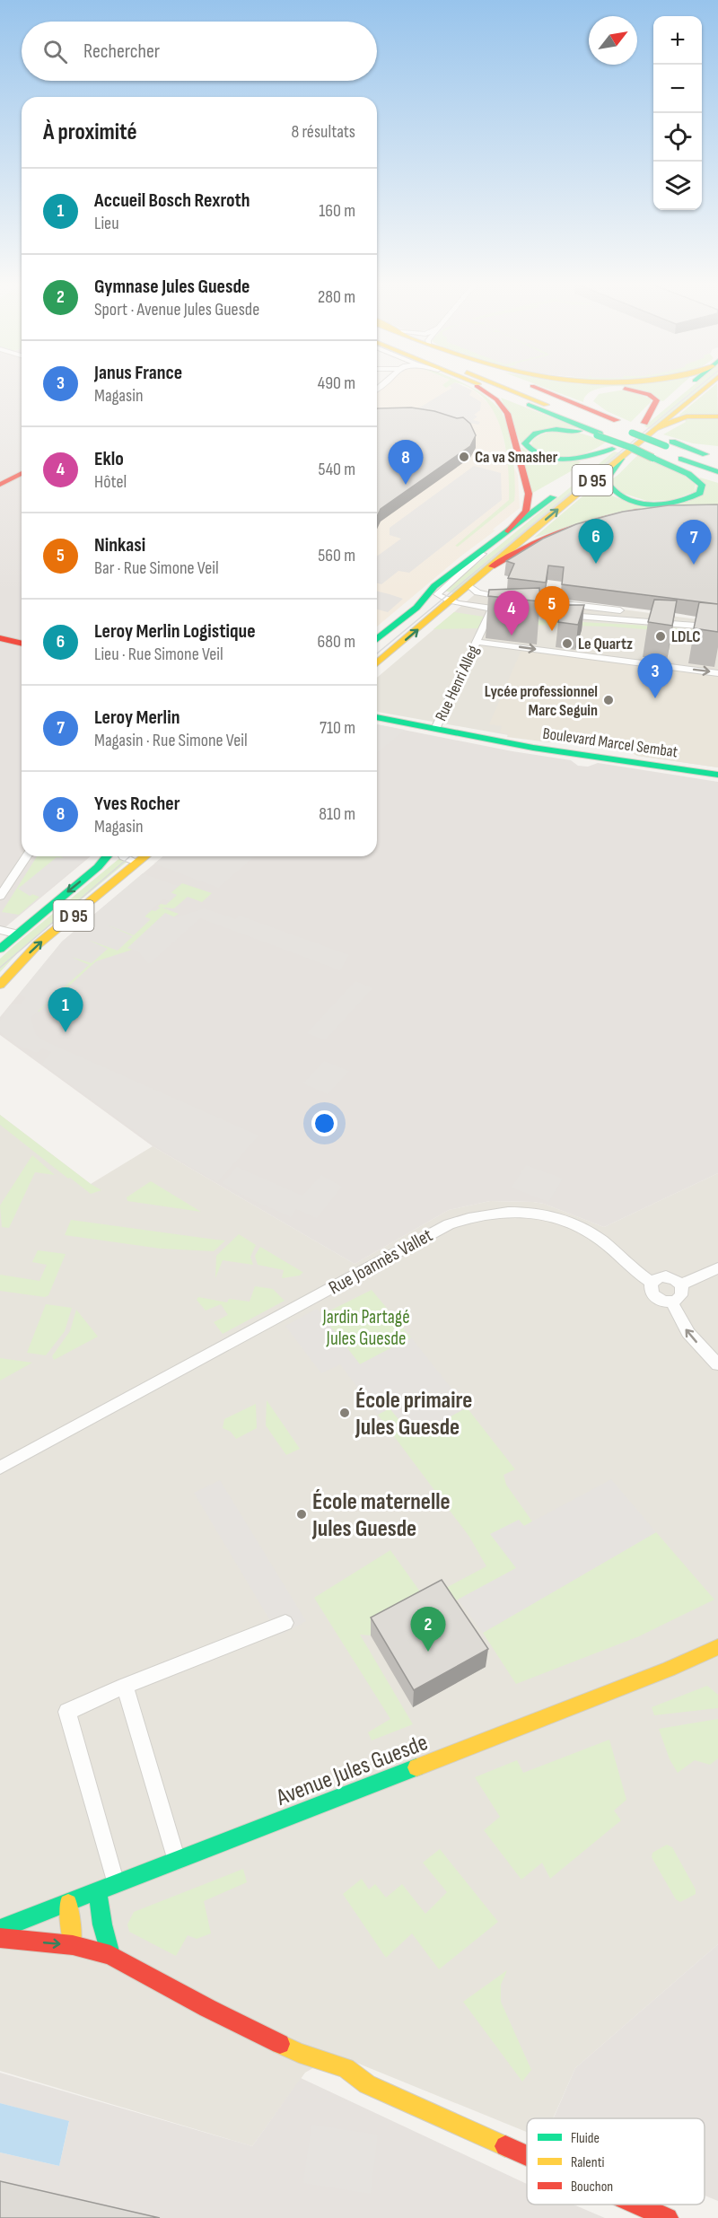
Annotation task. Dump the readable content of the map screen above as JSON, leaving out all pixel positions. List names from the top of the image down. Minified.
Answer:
{"streets":{"main road":["D 95","Boulevard Marcel Sembat","Avenue Jules Guesde"],"street":["Rue Henri Alleg","Rue Joannès Vallet"]},"crossings":[["Rue Henri Alleg","Boulevard Marcel Sembat"]],"parks":["Jardin Partagé Jules Guesde"],"places":["Ca va Smasher","LDLC","Le Quartz","Lycée professionnel Marc Seguin","École primaire Jules Guesde","École maternelle Jules Guesde"],"legend":["Fluide","Ralenti","Bouchon"],"north":"top right","page":{"map_buttons":["+","−"],"search":"Rechercher","heading":["À proximité","8 résultats"],"list":[{"mark":"1","name":"Accueil Bosch Rexroth","note":"Lieu","value":"160 m"},{"mark":"2","name":"Gymnase Jules Guesde","note":"Sport · Avenue Jules Guesde","value":"280 m"},{"mark":"3","name":"Janus France","note":"Magasin","value":"490 m"},{"mark":"4","name":"Eklo","note":"Hôtel","value":"540 m"},{"mark":"5","name":"Ninkasi","note":"Bar · Rue Simone Veil","value":"560 m"},{"mark":"6","name":"Leroy Merlin Logistique","note":"Lieu · Rue Simone Veil","value":"680 m"},{"mark":"7","name":"Leroy Merlin","note":"Magasin · Rue Simone Veil","value":"710 m"},{"mark":"8","name":"Yves Rocher","note":"Magasin","value":"810 m"}],"pins":["8","6","7","5","4","3","1","2"]}}
